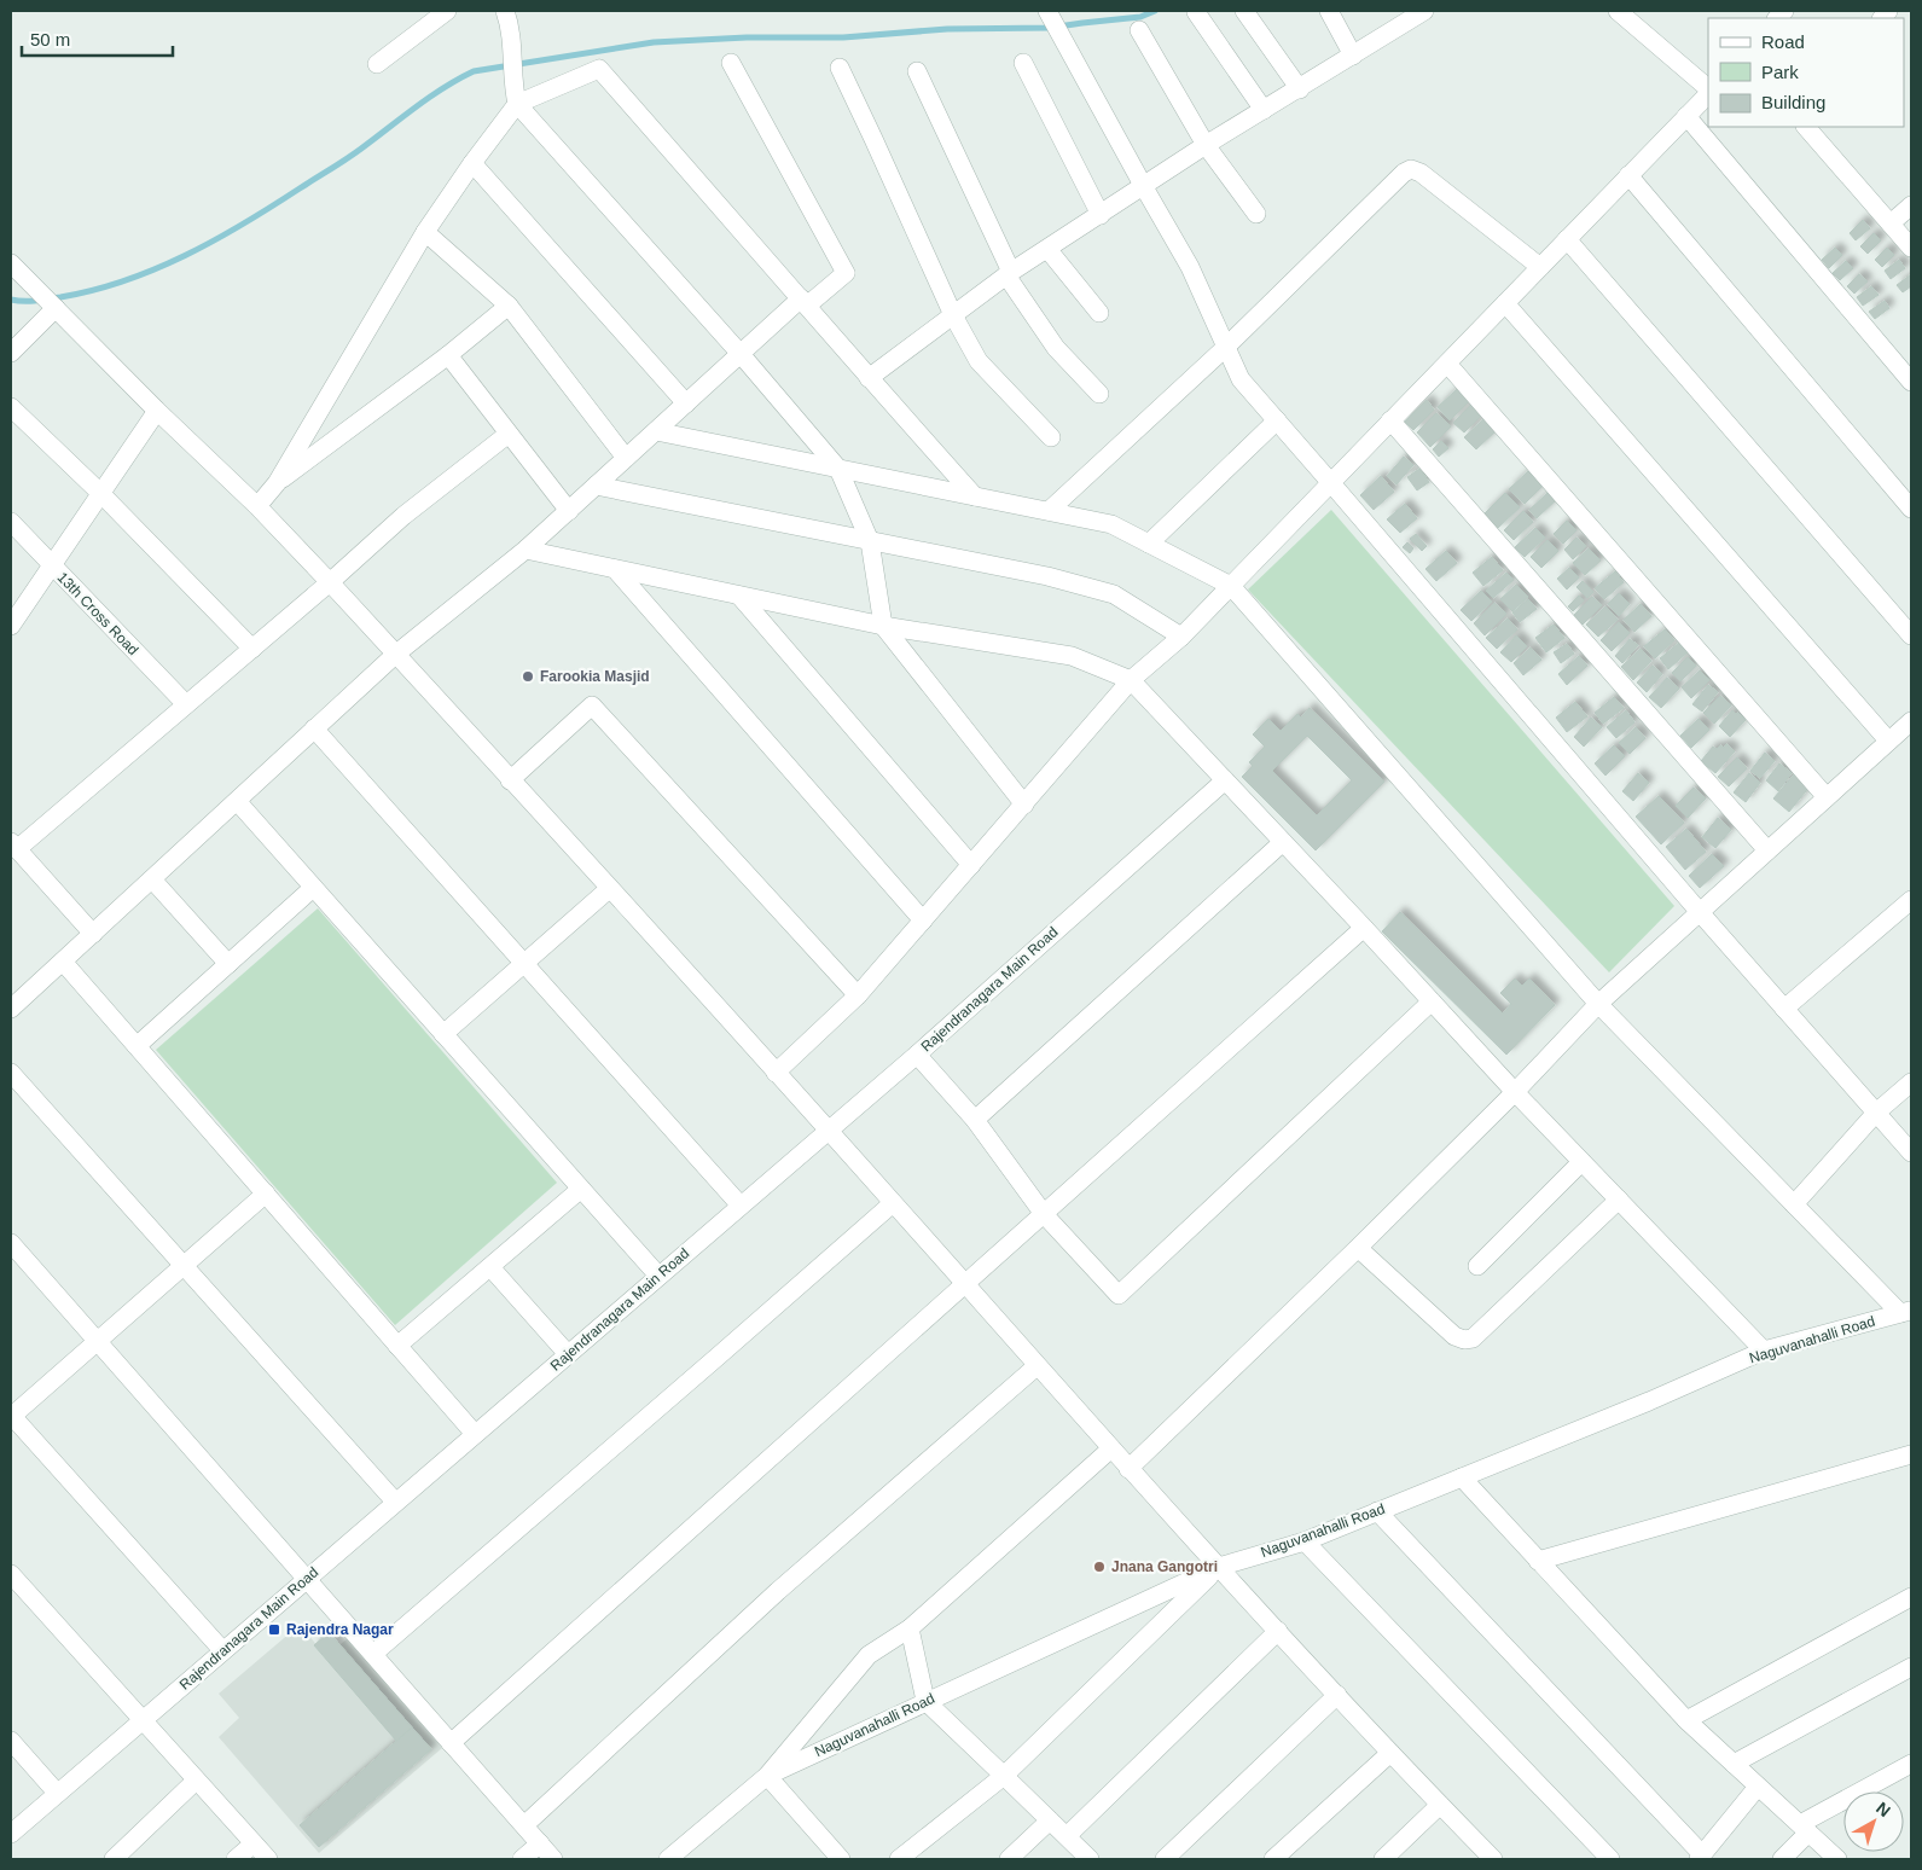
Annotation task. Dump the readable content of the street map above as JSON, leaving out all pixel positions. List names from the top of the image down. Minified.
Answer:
{"streets":{"street":["13th Cross Road","Rajendranagara Main Road","Naguvanahalli Road"]},"places":{"other":["Farookia Masjid","Jnana Gangotri"],"transit":["Rajendra Nagar"]},"legend":["Road","Park","Building"],"scale_bar":"50 m","north":"top right"}
